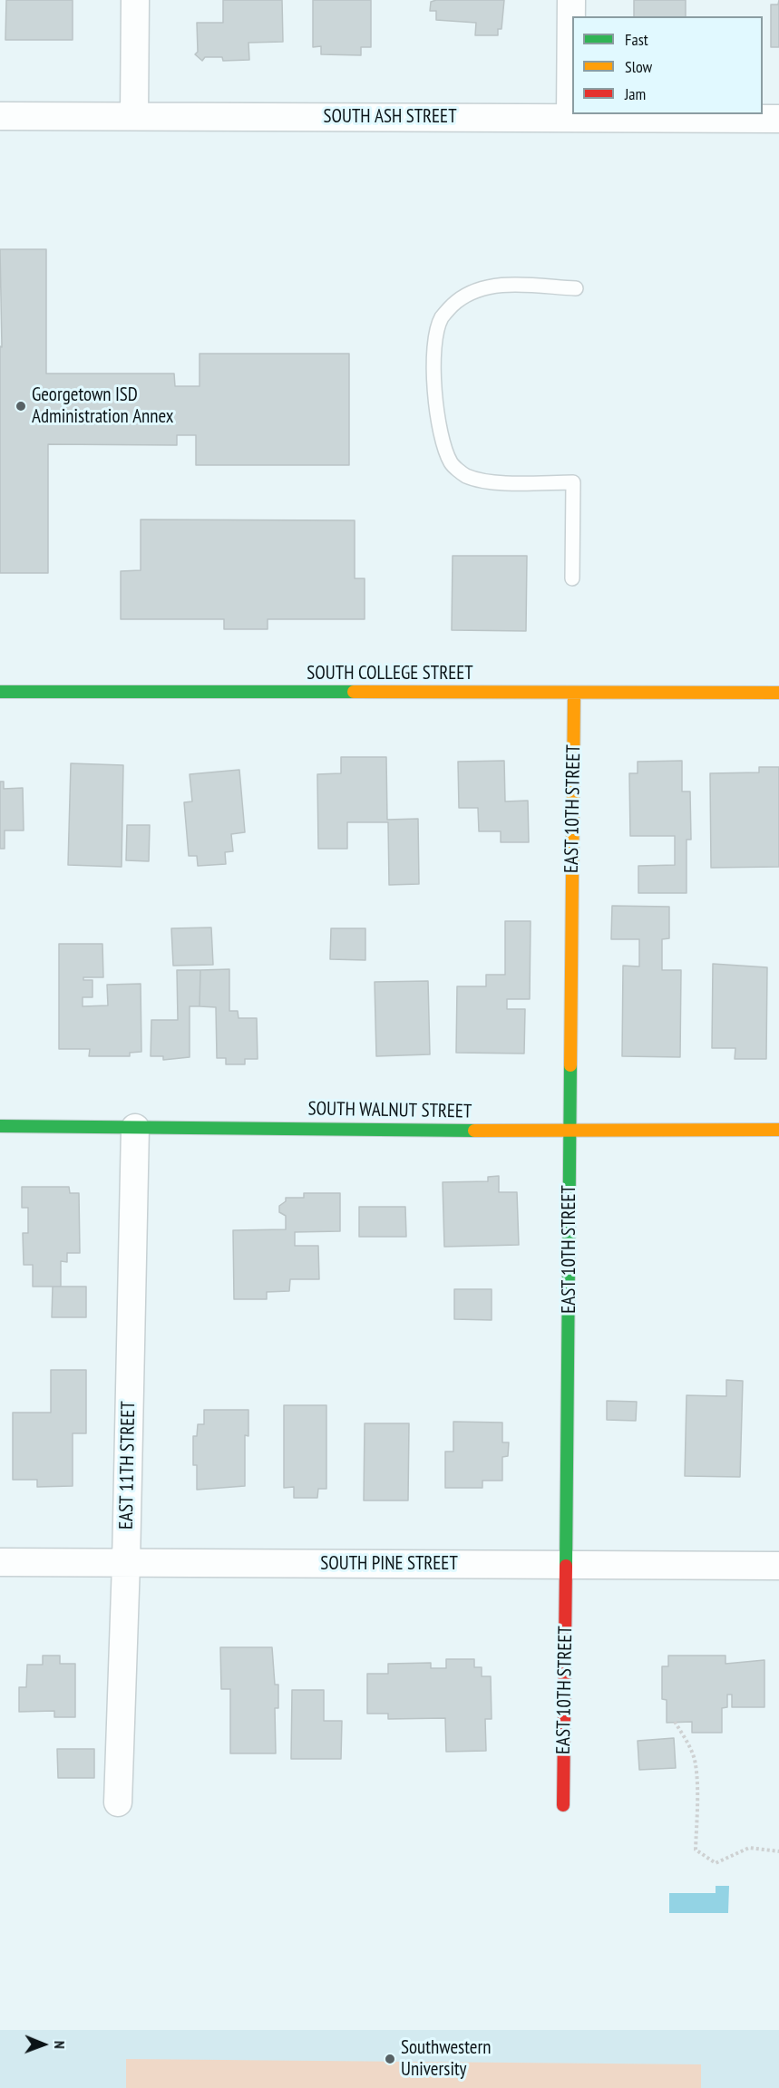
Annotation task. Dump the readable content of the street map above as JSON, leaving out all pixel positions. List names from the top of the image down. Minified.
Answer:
{"streets":{"street":["SOUTH ASH STREET","SOUTH COLLEGE STREET","EAST 10TH STREET","SOUTH WALNUT STREET","EAST 11TH STREET","SOUTH PINE STREET"]},"crossings":[["SOUTH COLLEGE STREET","EAST 10TH STREET"],["EAST 10TH STREET","SOUTH WALNUT STREET"],["EAST 10TH STREET","SOUTH PINE STREET"],["SOUTH WALNUT STREET","EAST 11TH STREET"],["EAST 11TH STREET","SOUTH PINE STREET"]],"places":["Georgetown ISD Administration Annex","Southwestern University"],"legend":["Fast","Slow","Jam"],"north":"right"}
